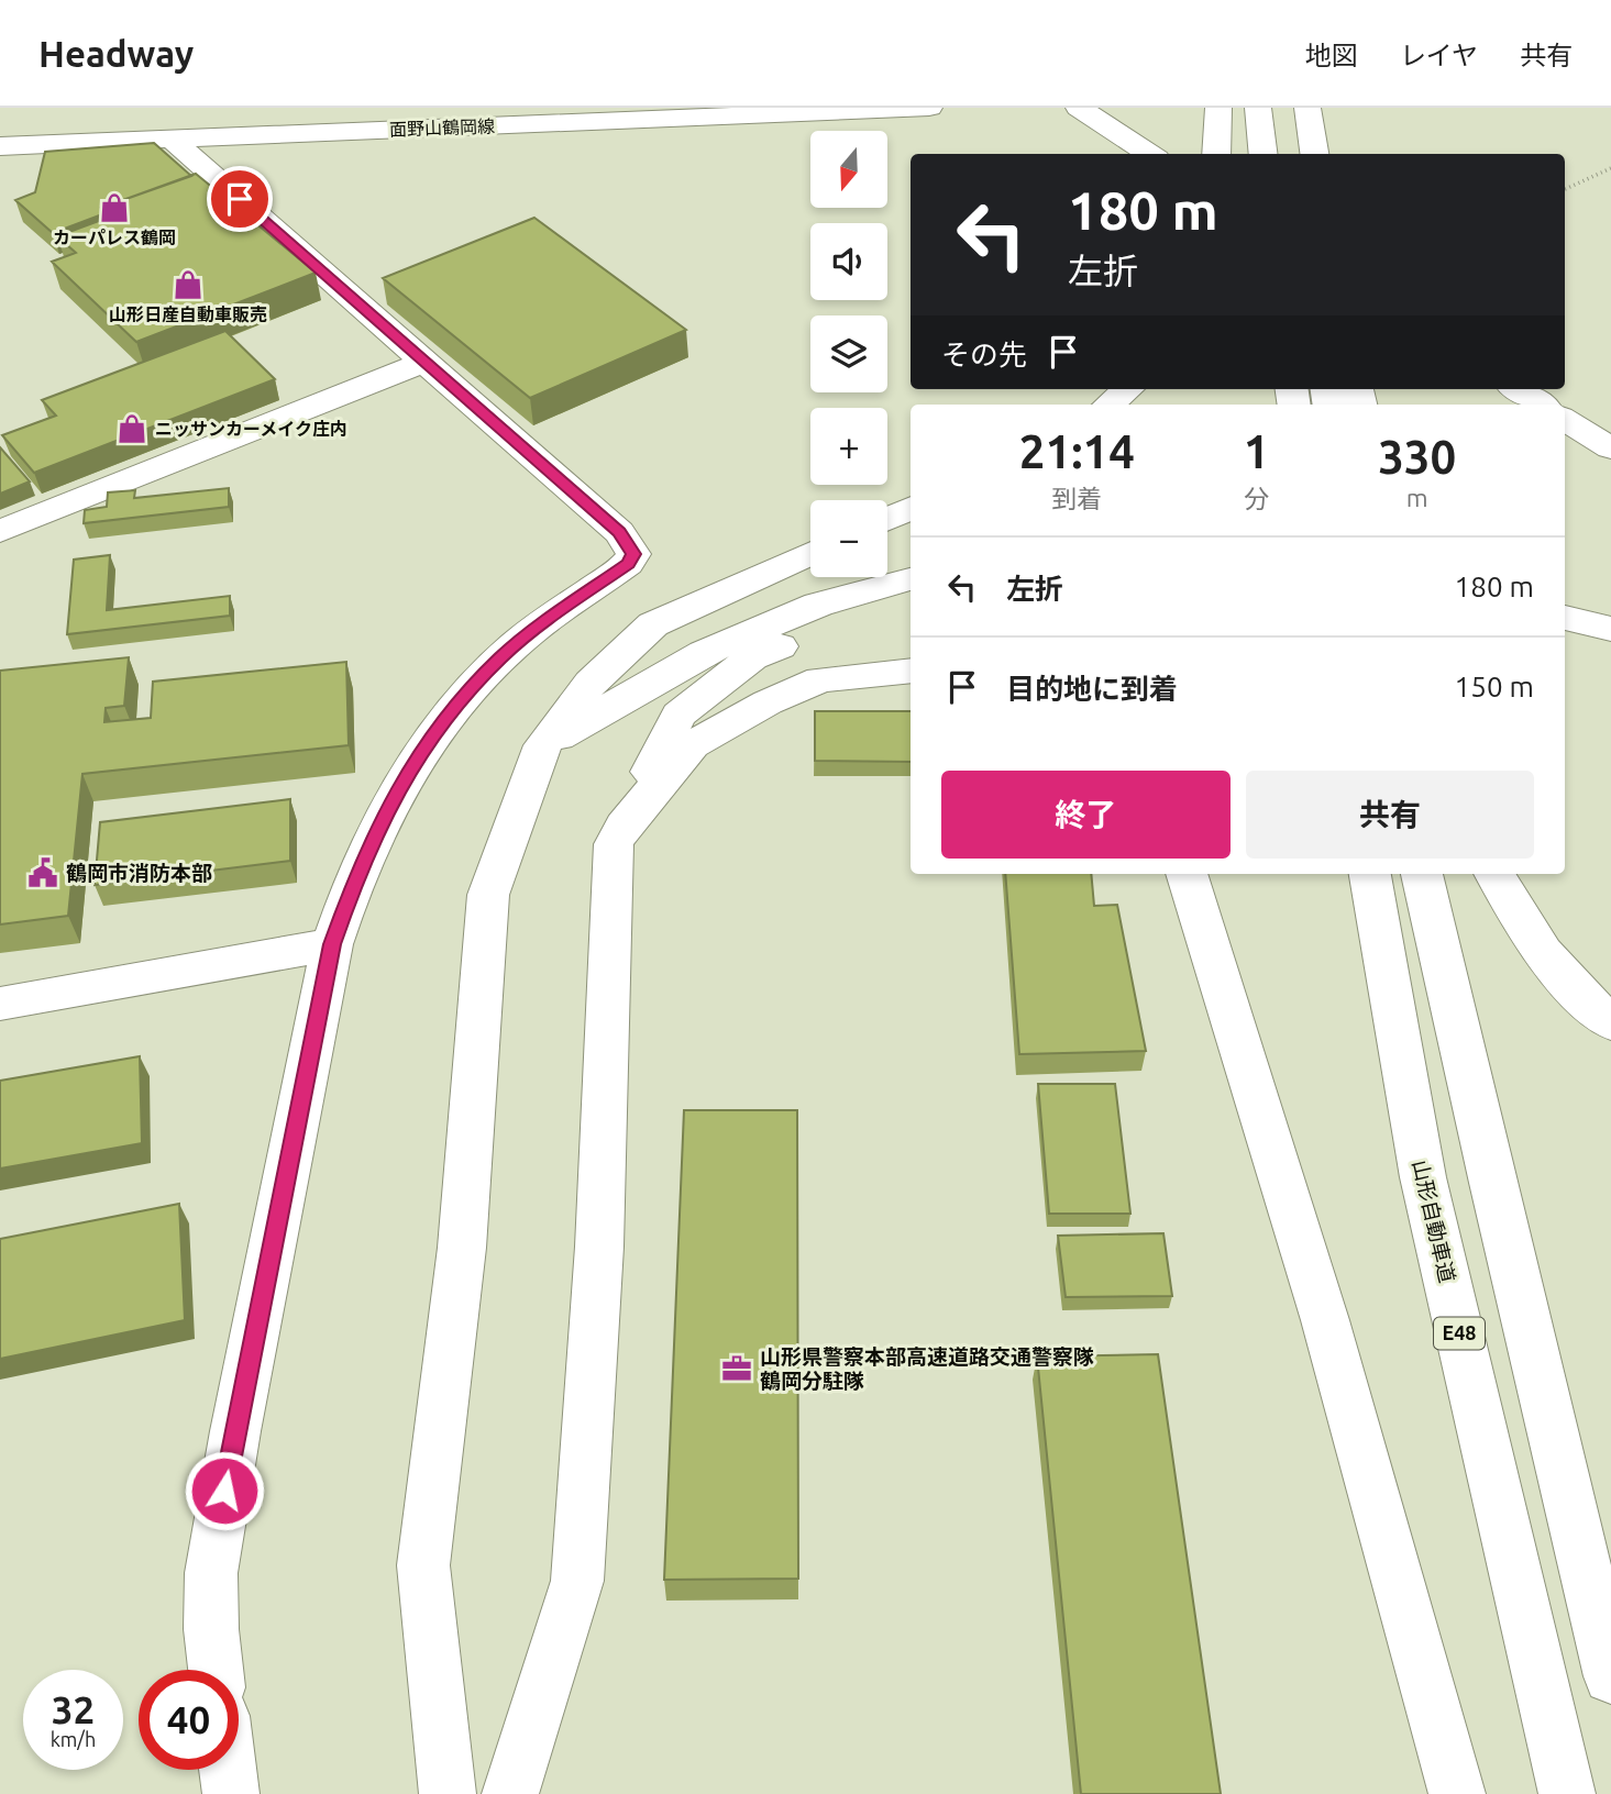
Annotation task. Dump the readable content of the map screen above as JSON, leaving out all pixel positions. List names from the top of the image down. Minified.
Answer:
{"streets":{"main road":["面野山鶴岡線","山形自動車道","E48"]},"places":{"shop":["カーパレス鶴岡","山形日産自動車販売","ニッサンカーメイク庄内"],"public building":["鶴岡市消防本部"],"office":["山形県警察本部高速道路交通警察隊 鶴岡分駐隊"]},"north":"bottom","page":{"header":"Headway","nav":["地図","レイヤ","共有"],"map_buttons":["+","−"],"turn":["180 m","左折"],"then":"その先","eta":["21:14","到着","1","分","330","m"],"list":[{"name":"左折","value":"180 m"},{"name":"目的地に到着","value":"150 m"}],"buttons":["終了","共有"],"speed":"32 km/h","limit":"40"}}
